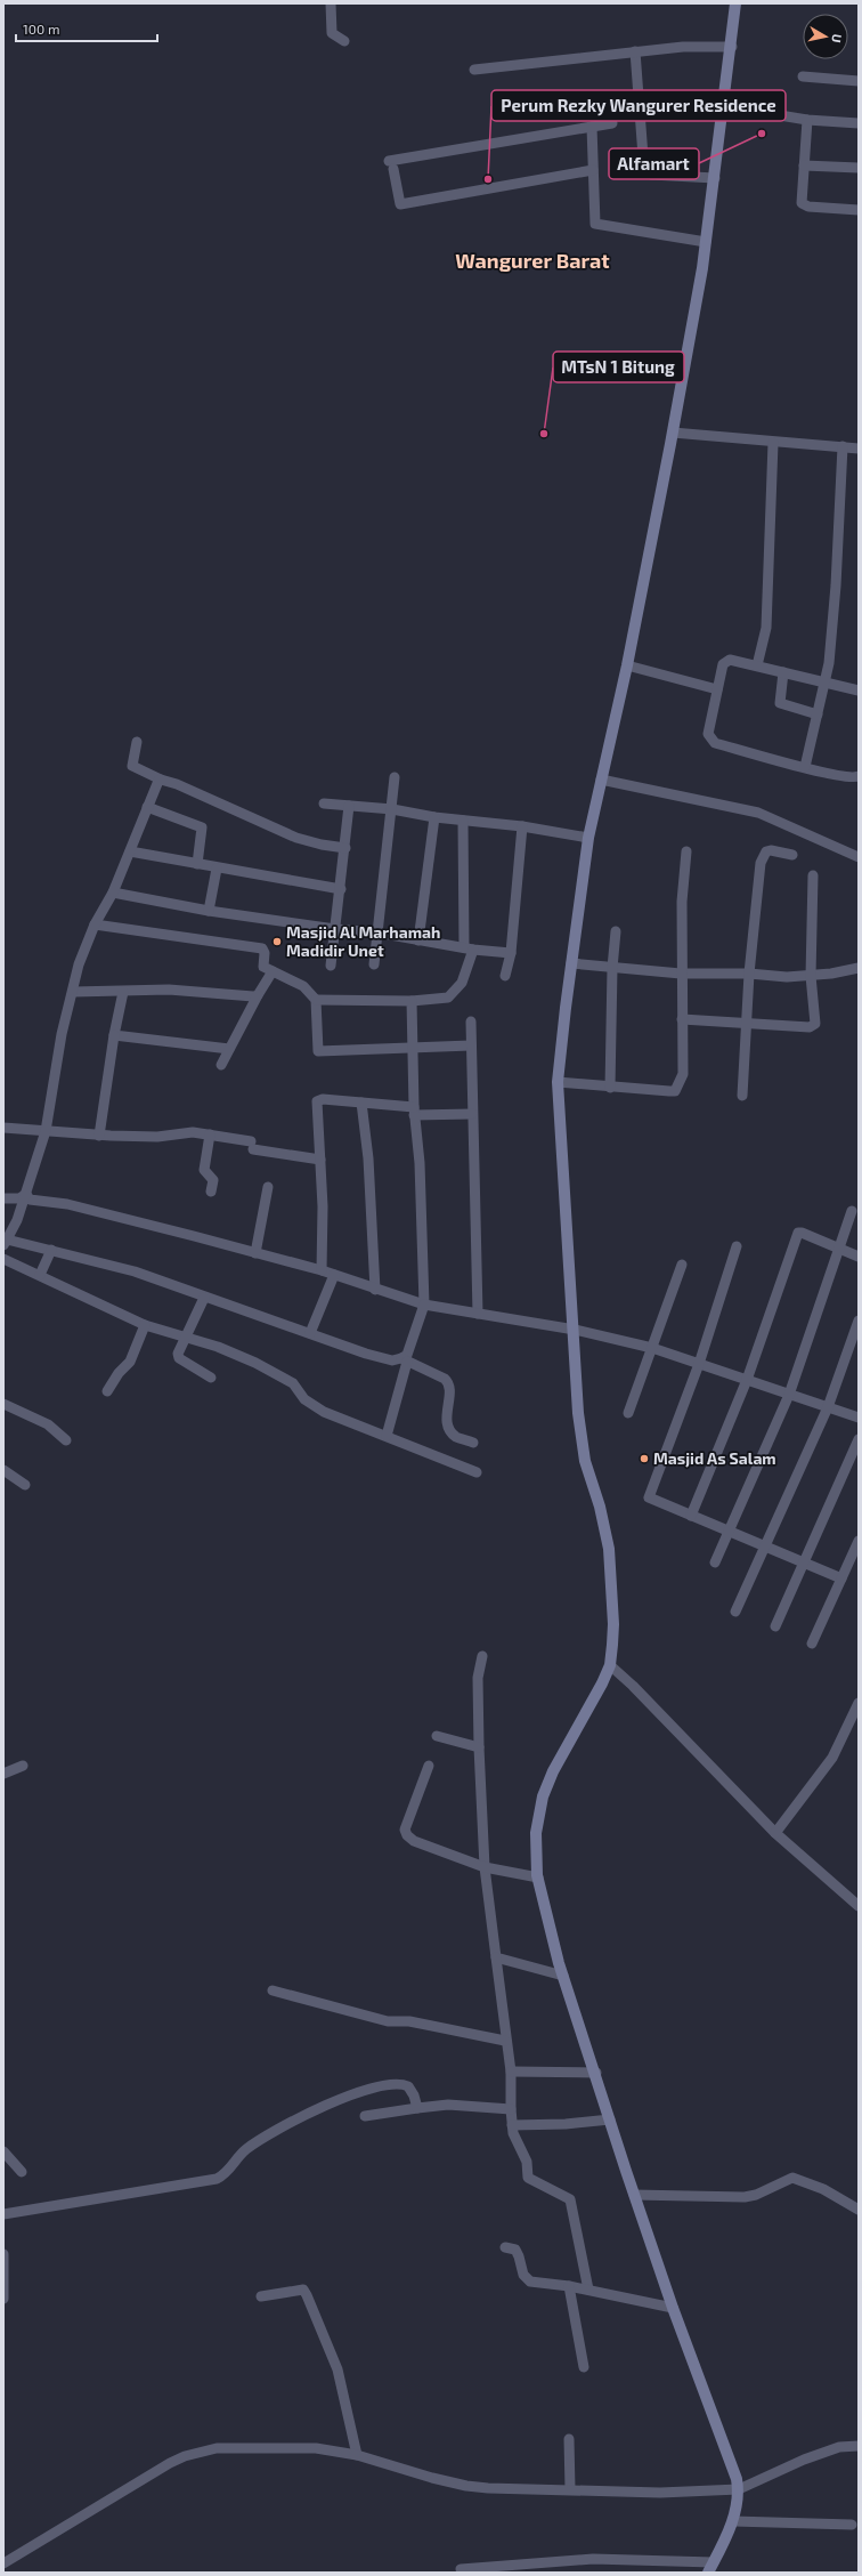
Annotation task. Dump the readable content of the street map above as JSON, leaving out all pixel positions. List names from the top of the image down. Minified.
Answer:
{"districts":["Wangurer Barat"],"places":["Alfamart","Perum Rezky Wangurer Residence","MTsN 1 Bitung","Masjid Al Marhamah Madidir Unet","Masjid As Salam"],"scale_bar":"100 m","north":"right"}
